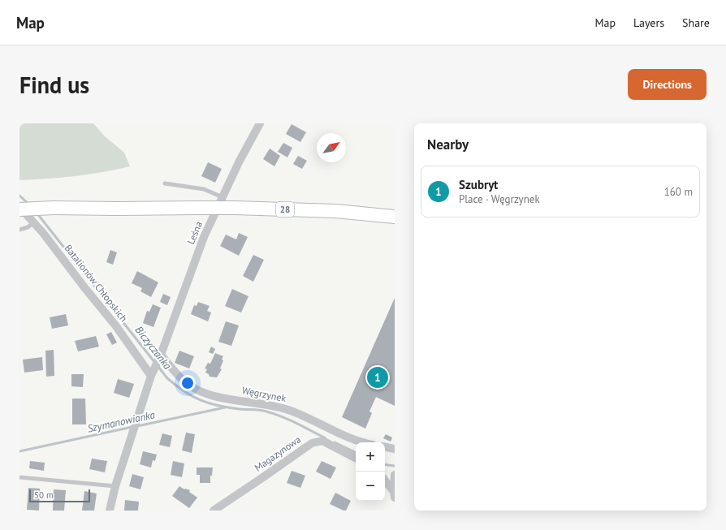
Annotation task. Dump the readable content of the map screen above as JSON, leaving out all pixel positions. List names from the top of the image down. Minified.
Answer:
{"streets":{"main road":["28"],"street":["Leśna","Batalionów Chłopskich","Węgrzynek","Magazynowa"]},"crossings":[["28","Batalionów Chłopskich"],["Leśna","Węgrzynek"]],"water":["Biczyczanka","Szymanowianka"],"scale_bar":"50 m","north":"top right","page":{"header":"Map","nav":["Map","Layers","Share"],"buttons":"Directions","title":"Find us","heading":"Nearby","list":[{"mark":"1","name":"Szubryt","note":"Place · Węgrzynek","value":"160 m"}],"pins":"1","map_buttons":["+","−"],"scale":"50 m"}}
